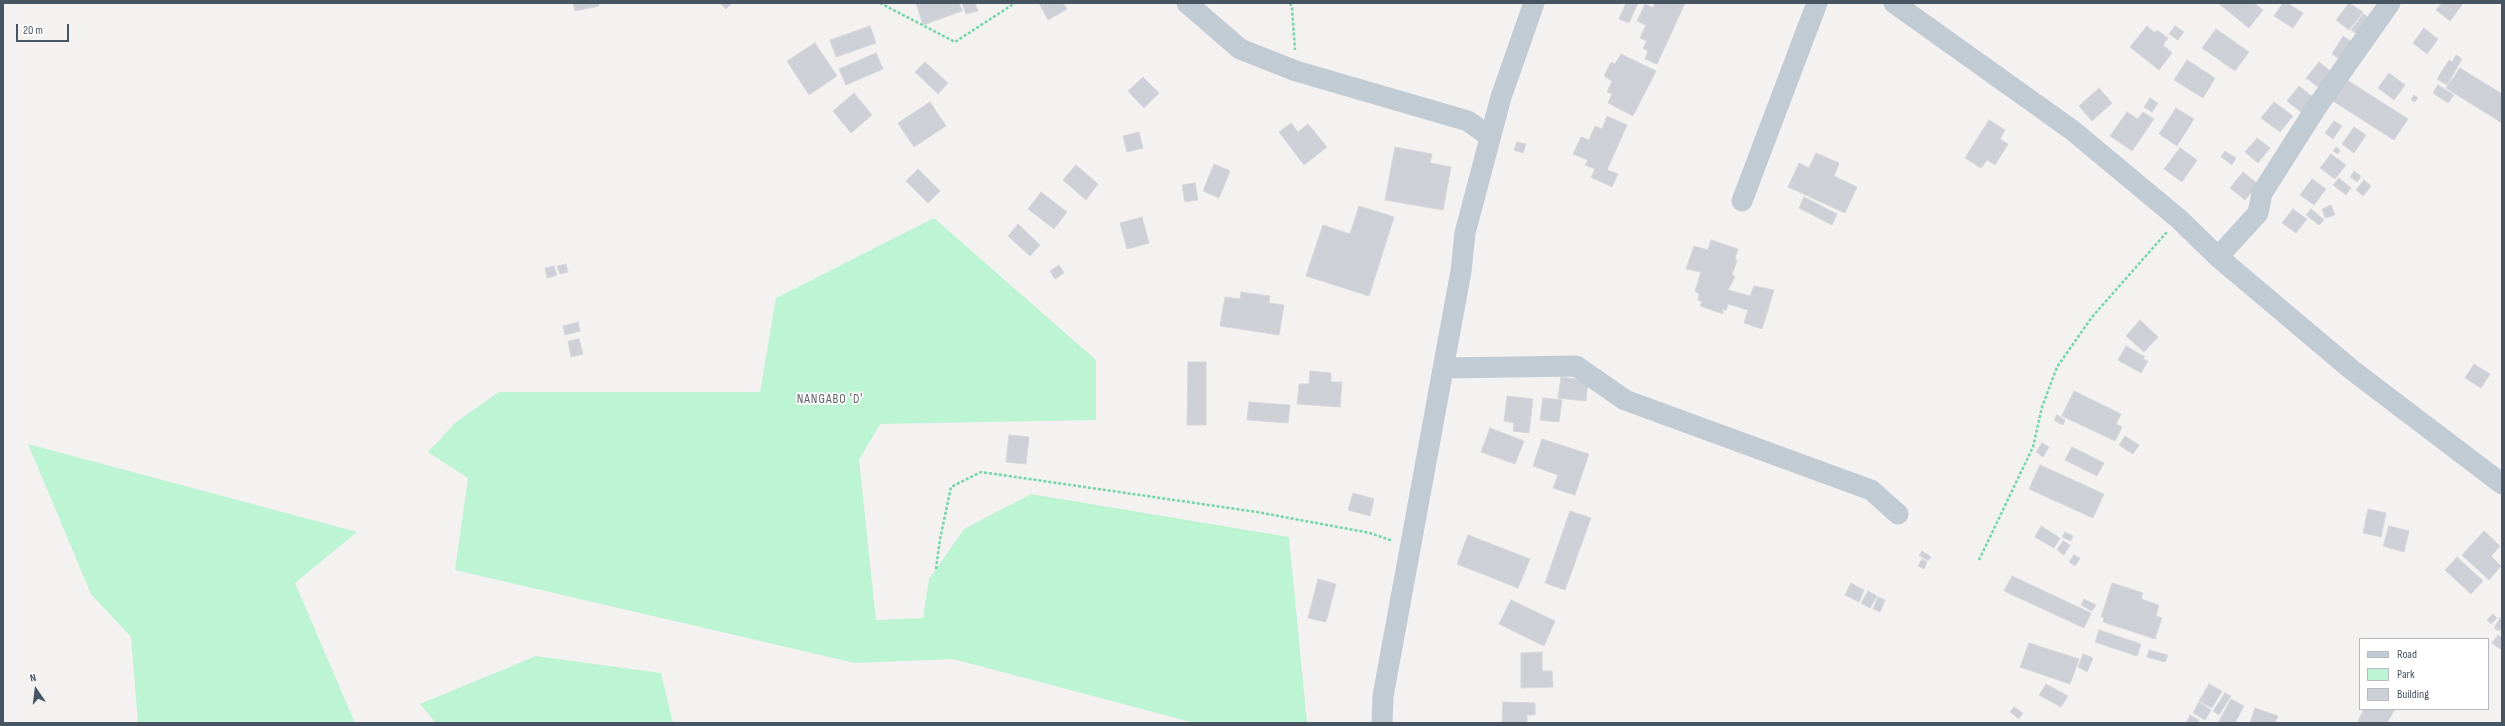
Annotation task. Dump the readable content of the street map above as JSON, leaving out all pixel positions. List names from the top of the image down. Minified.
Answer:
{"districts":["NANGABO 'D'"],"legend":["Road","Park","Building"],"scale_bar":"20 m","north":"top"}
